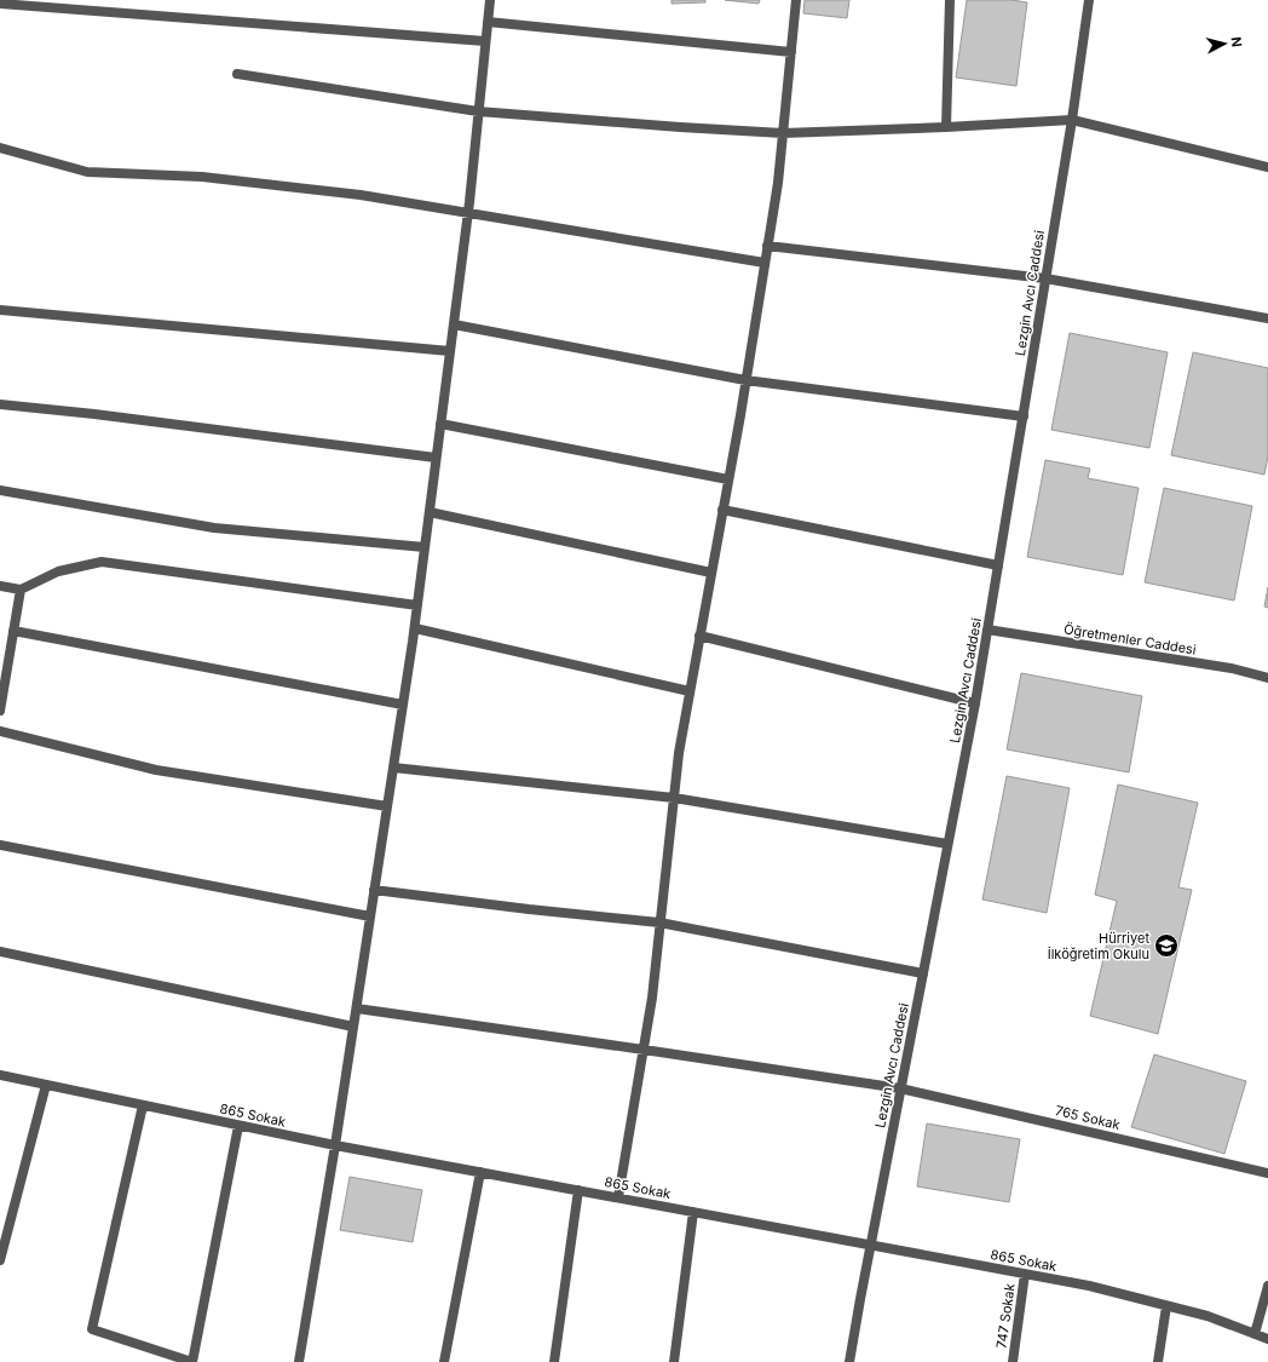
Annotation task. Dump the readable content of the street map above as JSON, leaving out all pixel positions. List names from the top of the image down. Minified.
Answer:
{"streets":{"street":["Lezgin Avcı Caddesi","Öğretmenler Caddesi","865 Sokak","765 Sokak","747 Sokak"]},"crossings":[["Lezgin Avcı Caddesi","Öğretmenler Caddesi"],["Lezgin Avcı Caddesi","865 Sokak"],["Lezgin Avcı Caddesi","765 Sokak"],["865 Sokak","747 Sokak"]],"places":{"school or university":["Hürriyet İlköğretim Okulu"]},"north":"right"}
